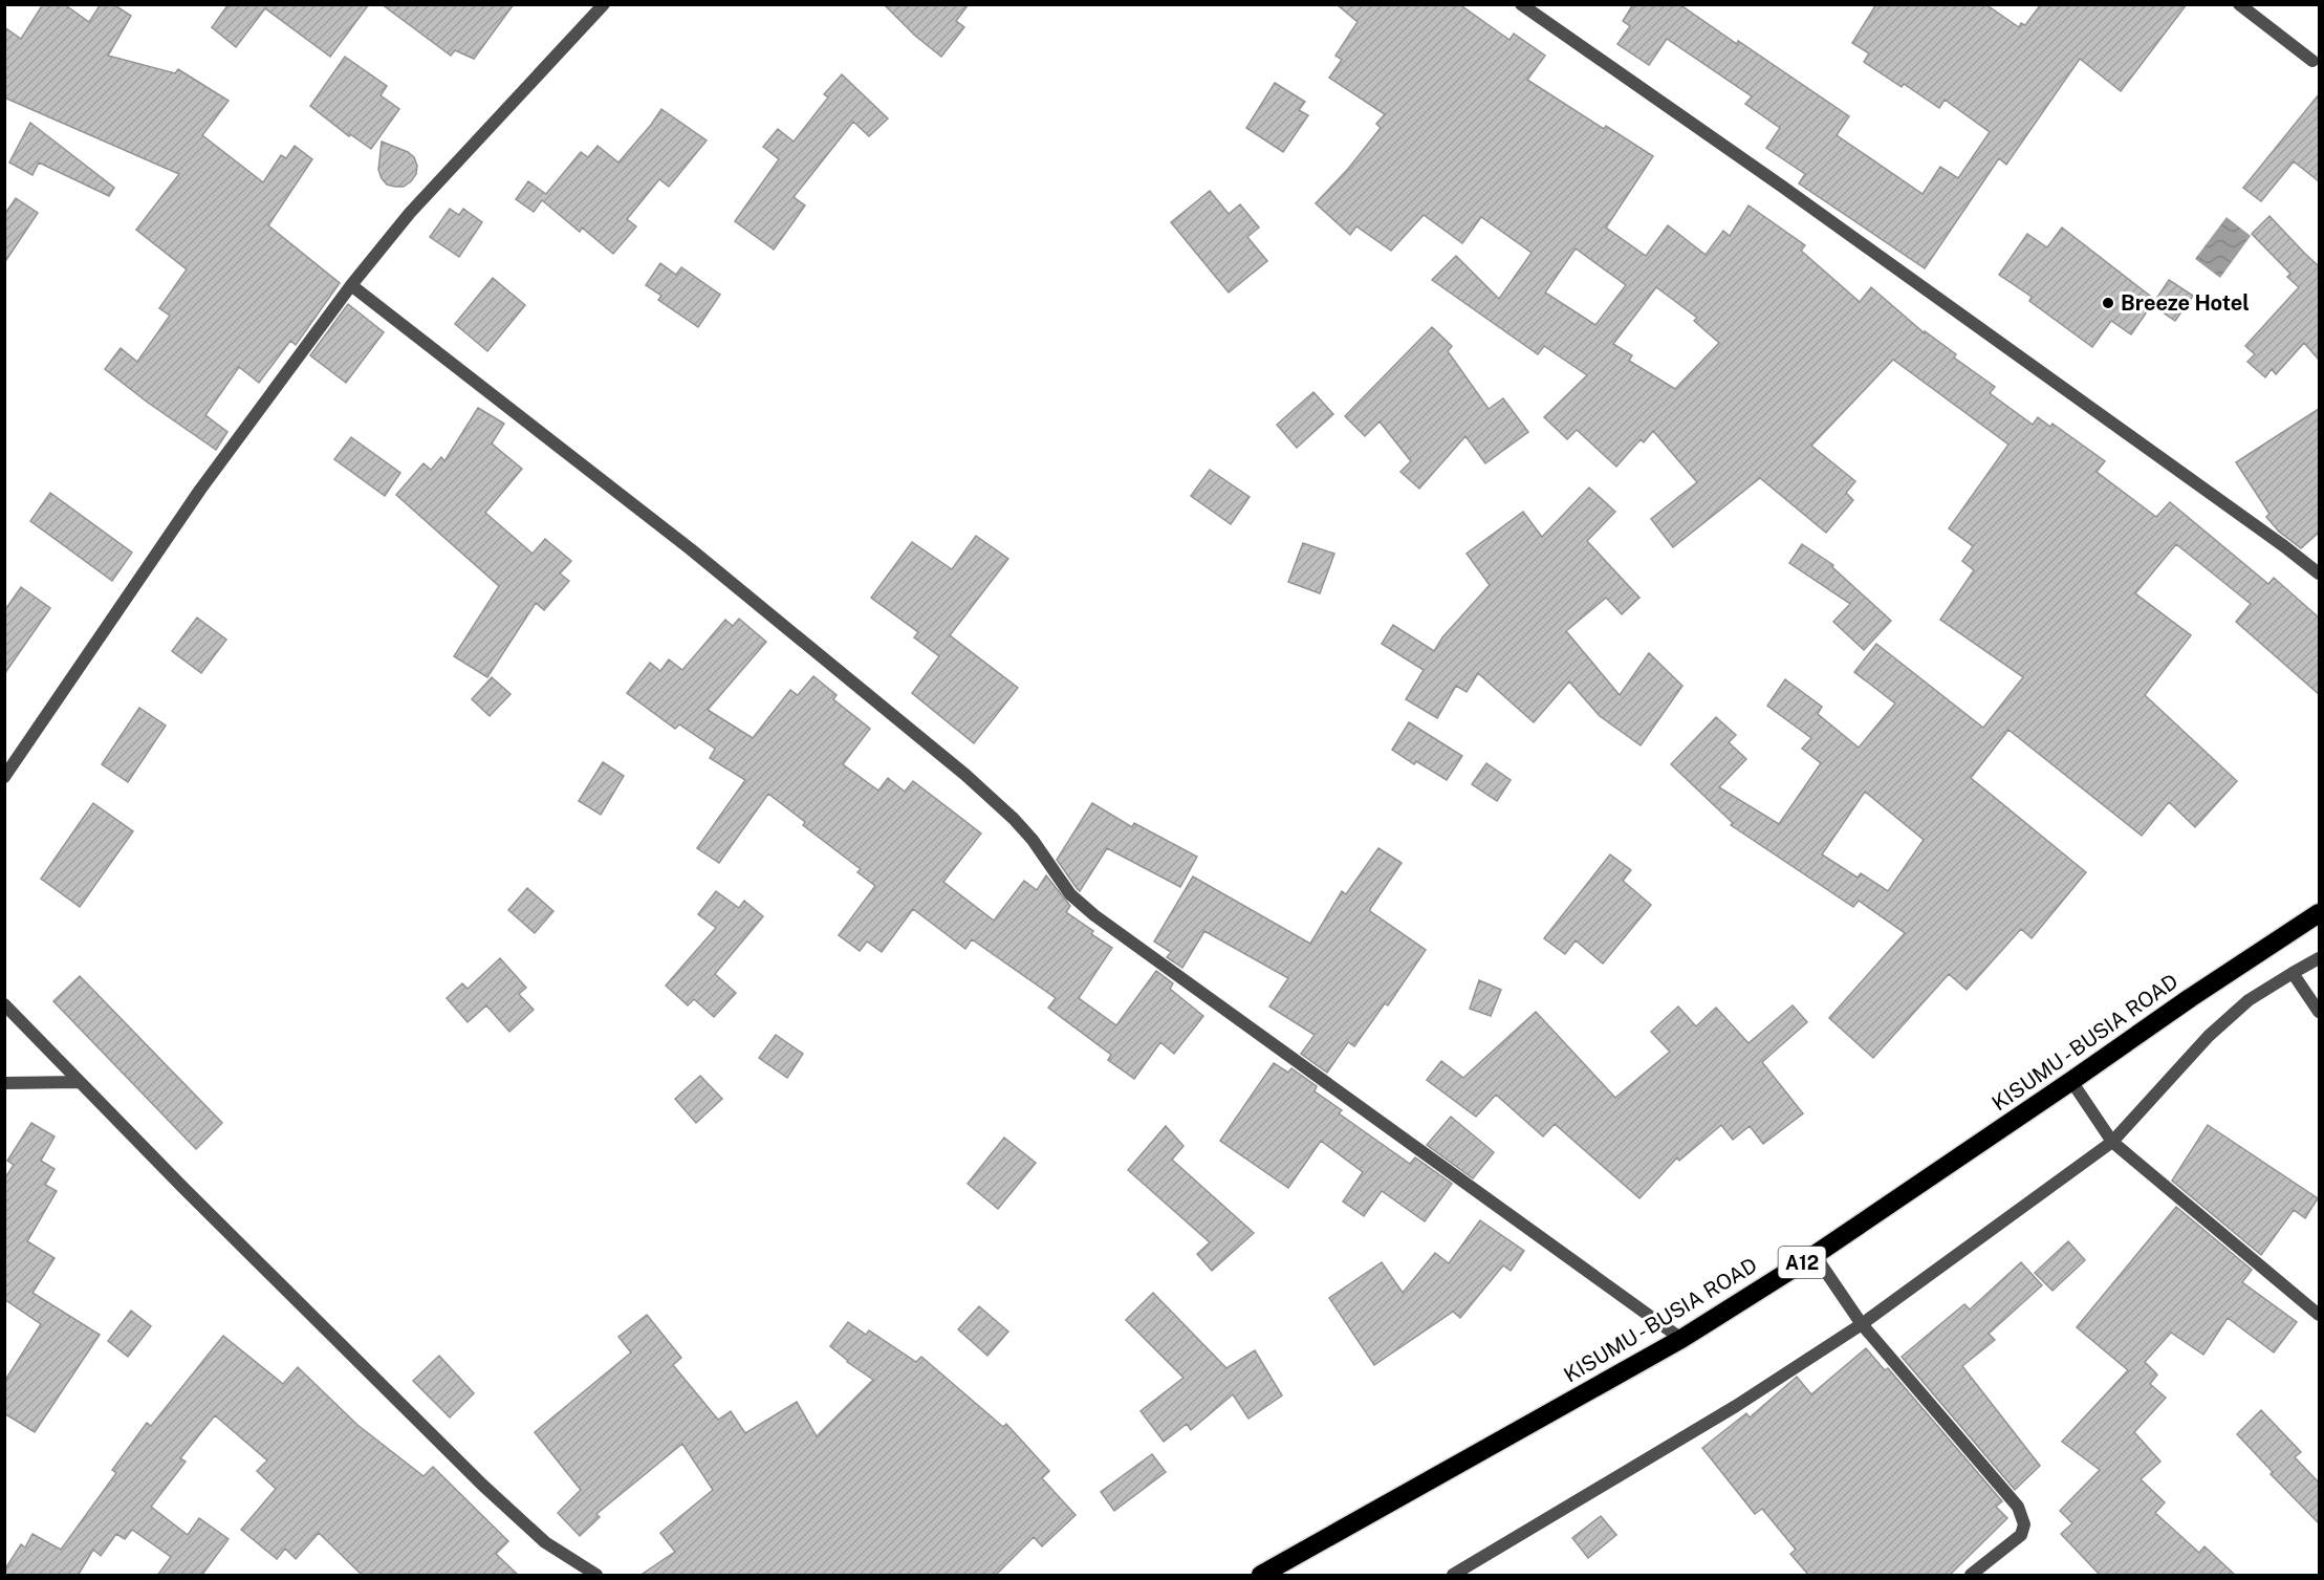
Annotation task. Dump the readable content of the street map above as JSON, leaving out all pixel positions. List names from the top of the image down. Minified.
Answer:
{"streets":{"highway":["KISUMU - BUSIA ROAD","A12"]},"places":["Breeze Hotel"]}
